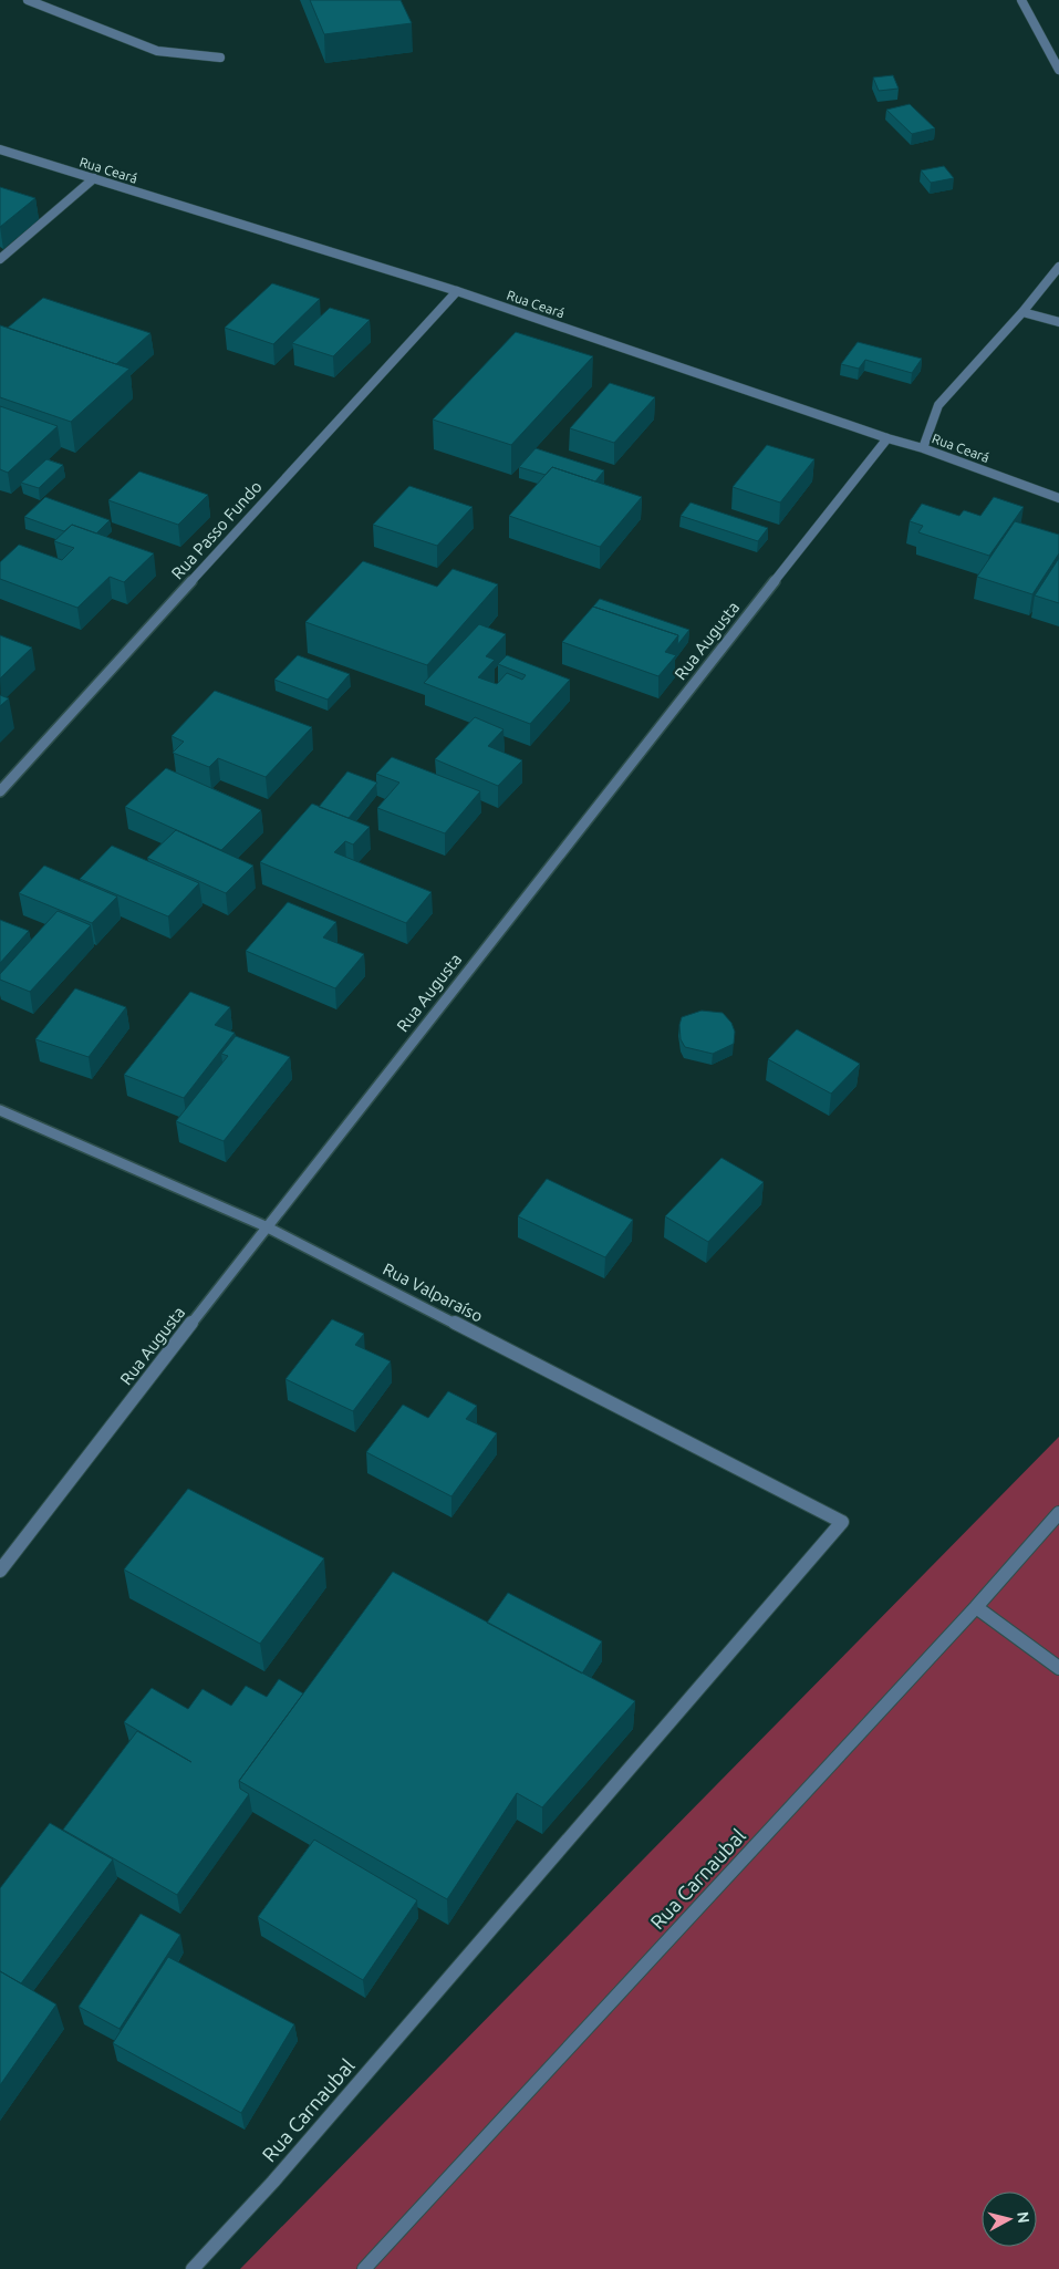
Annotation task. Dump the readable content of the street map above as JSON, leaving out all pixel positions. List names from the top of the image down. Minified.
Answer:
{"streets":{"street":["Rua Ceará","Rua Passo Fundo","Rua Augusta","Rua Valparaíso","Rua Carnaubal"]},"crossings":[["Rua Ceará","Rua Passo Fundo"],["Rua Ceará","Rua Augusta"],["Rua Augusta","Rua Valparaíso"],["Rua Valparaíso","Rua Carnaubal"]],"north":"right"}
